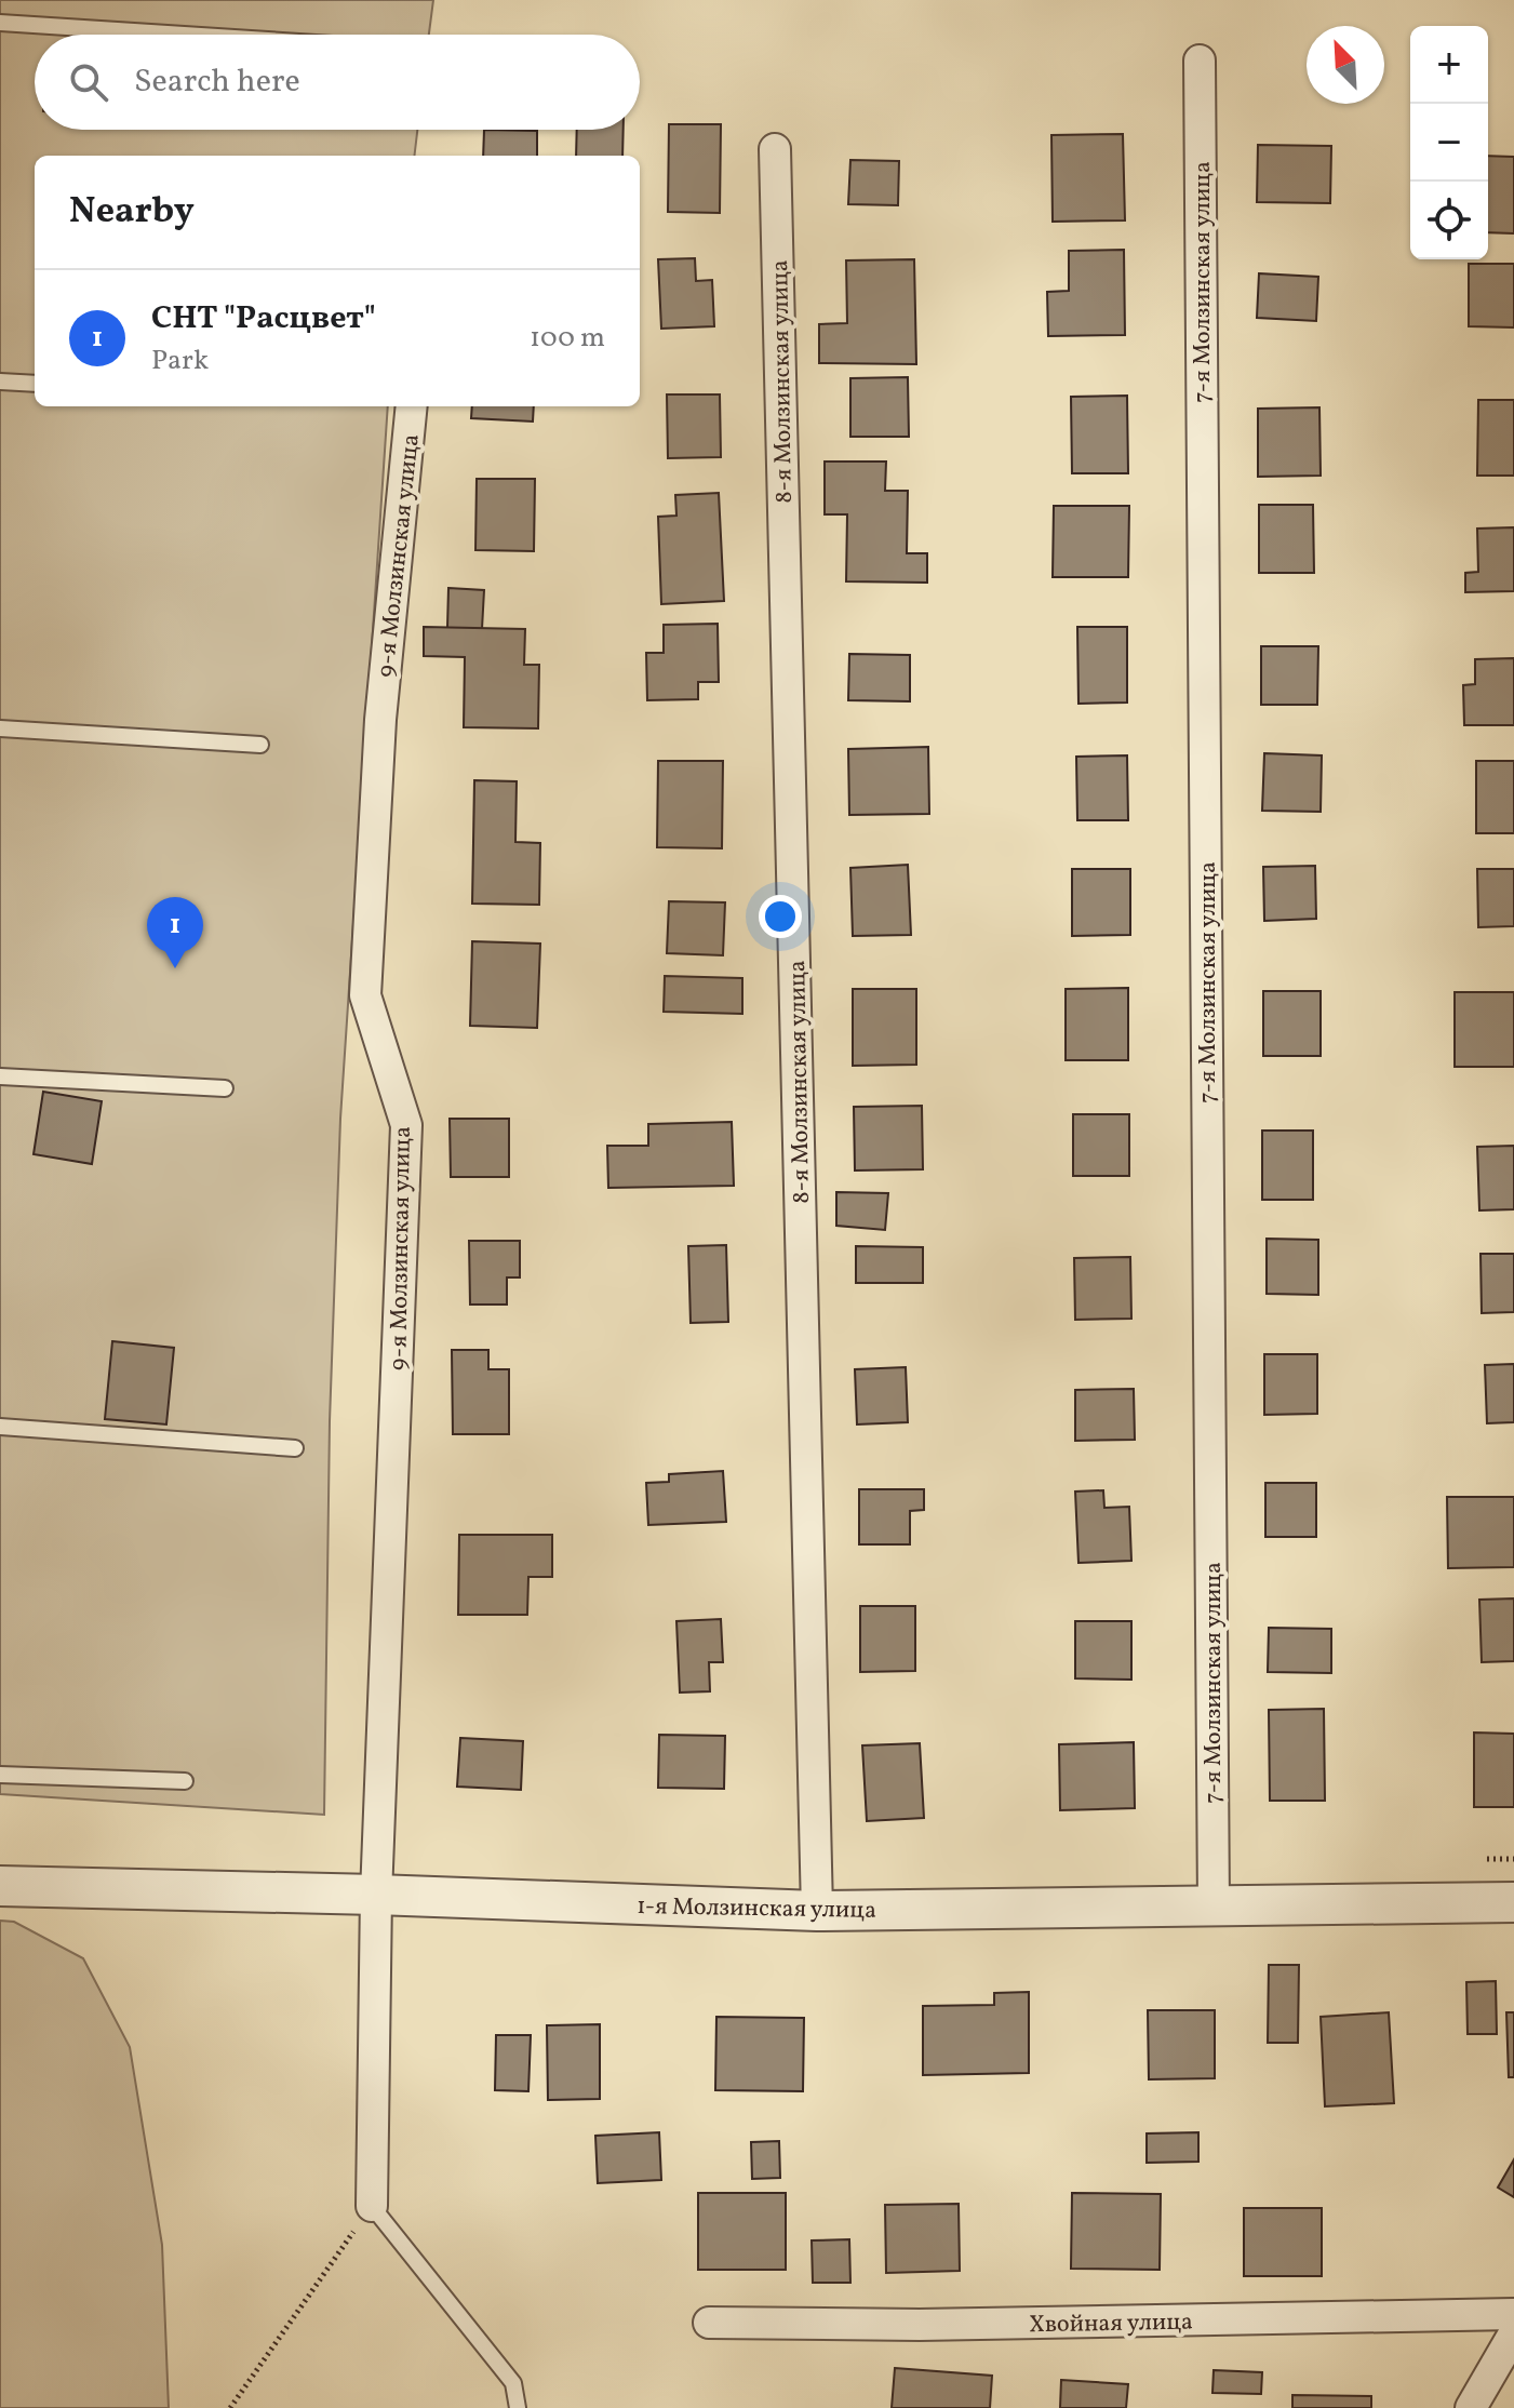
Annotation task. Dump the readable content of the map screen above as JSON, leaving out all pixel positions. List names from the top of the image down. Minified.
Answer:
{"streets":{"street":["7-я Молзинская улица","8-я Молзинская улица","9-я Молзинская улица","1-я Молзинская улица","Хвойная улица"]},"crossings":[["7-я Молзинская улица","1-я Молзинская улица"],["8-я Молзинская улица","1-я Молзинская улица"],["9-я Молзинская улица","1-я Молзинская улица"]],"north":"top left","page":{"map_buttons":["+","−"],"search":"Search here","heading":"Nearby","list":[{"mark":"1","name":"СНТ \"Расцвет\"","note":"Park","value":"100 m"}],"pins":"1"}}
